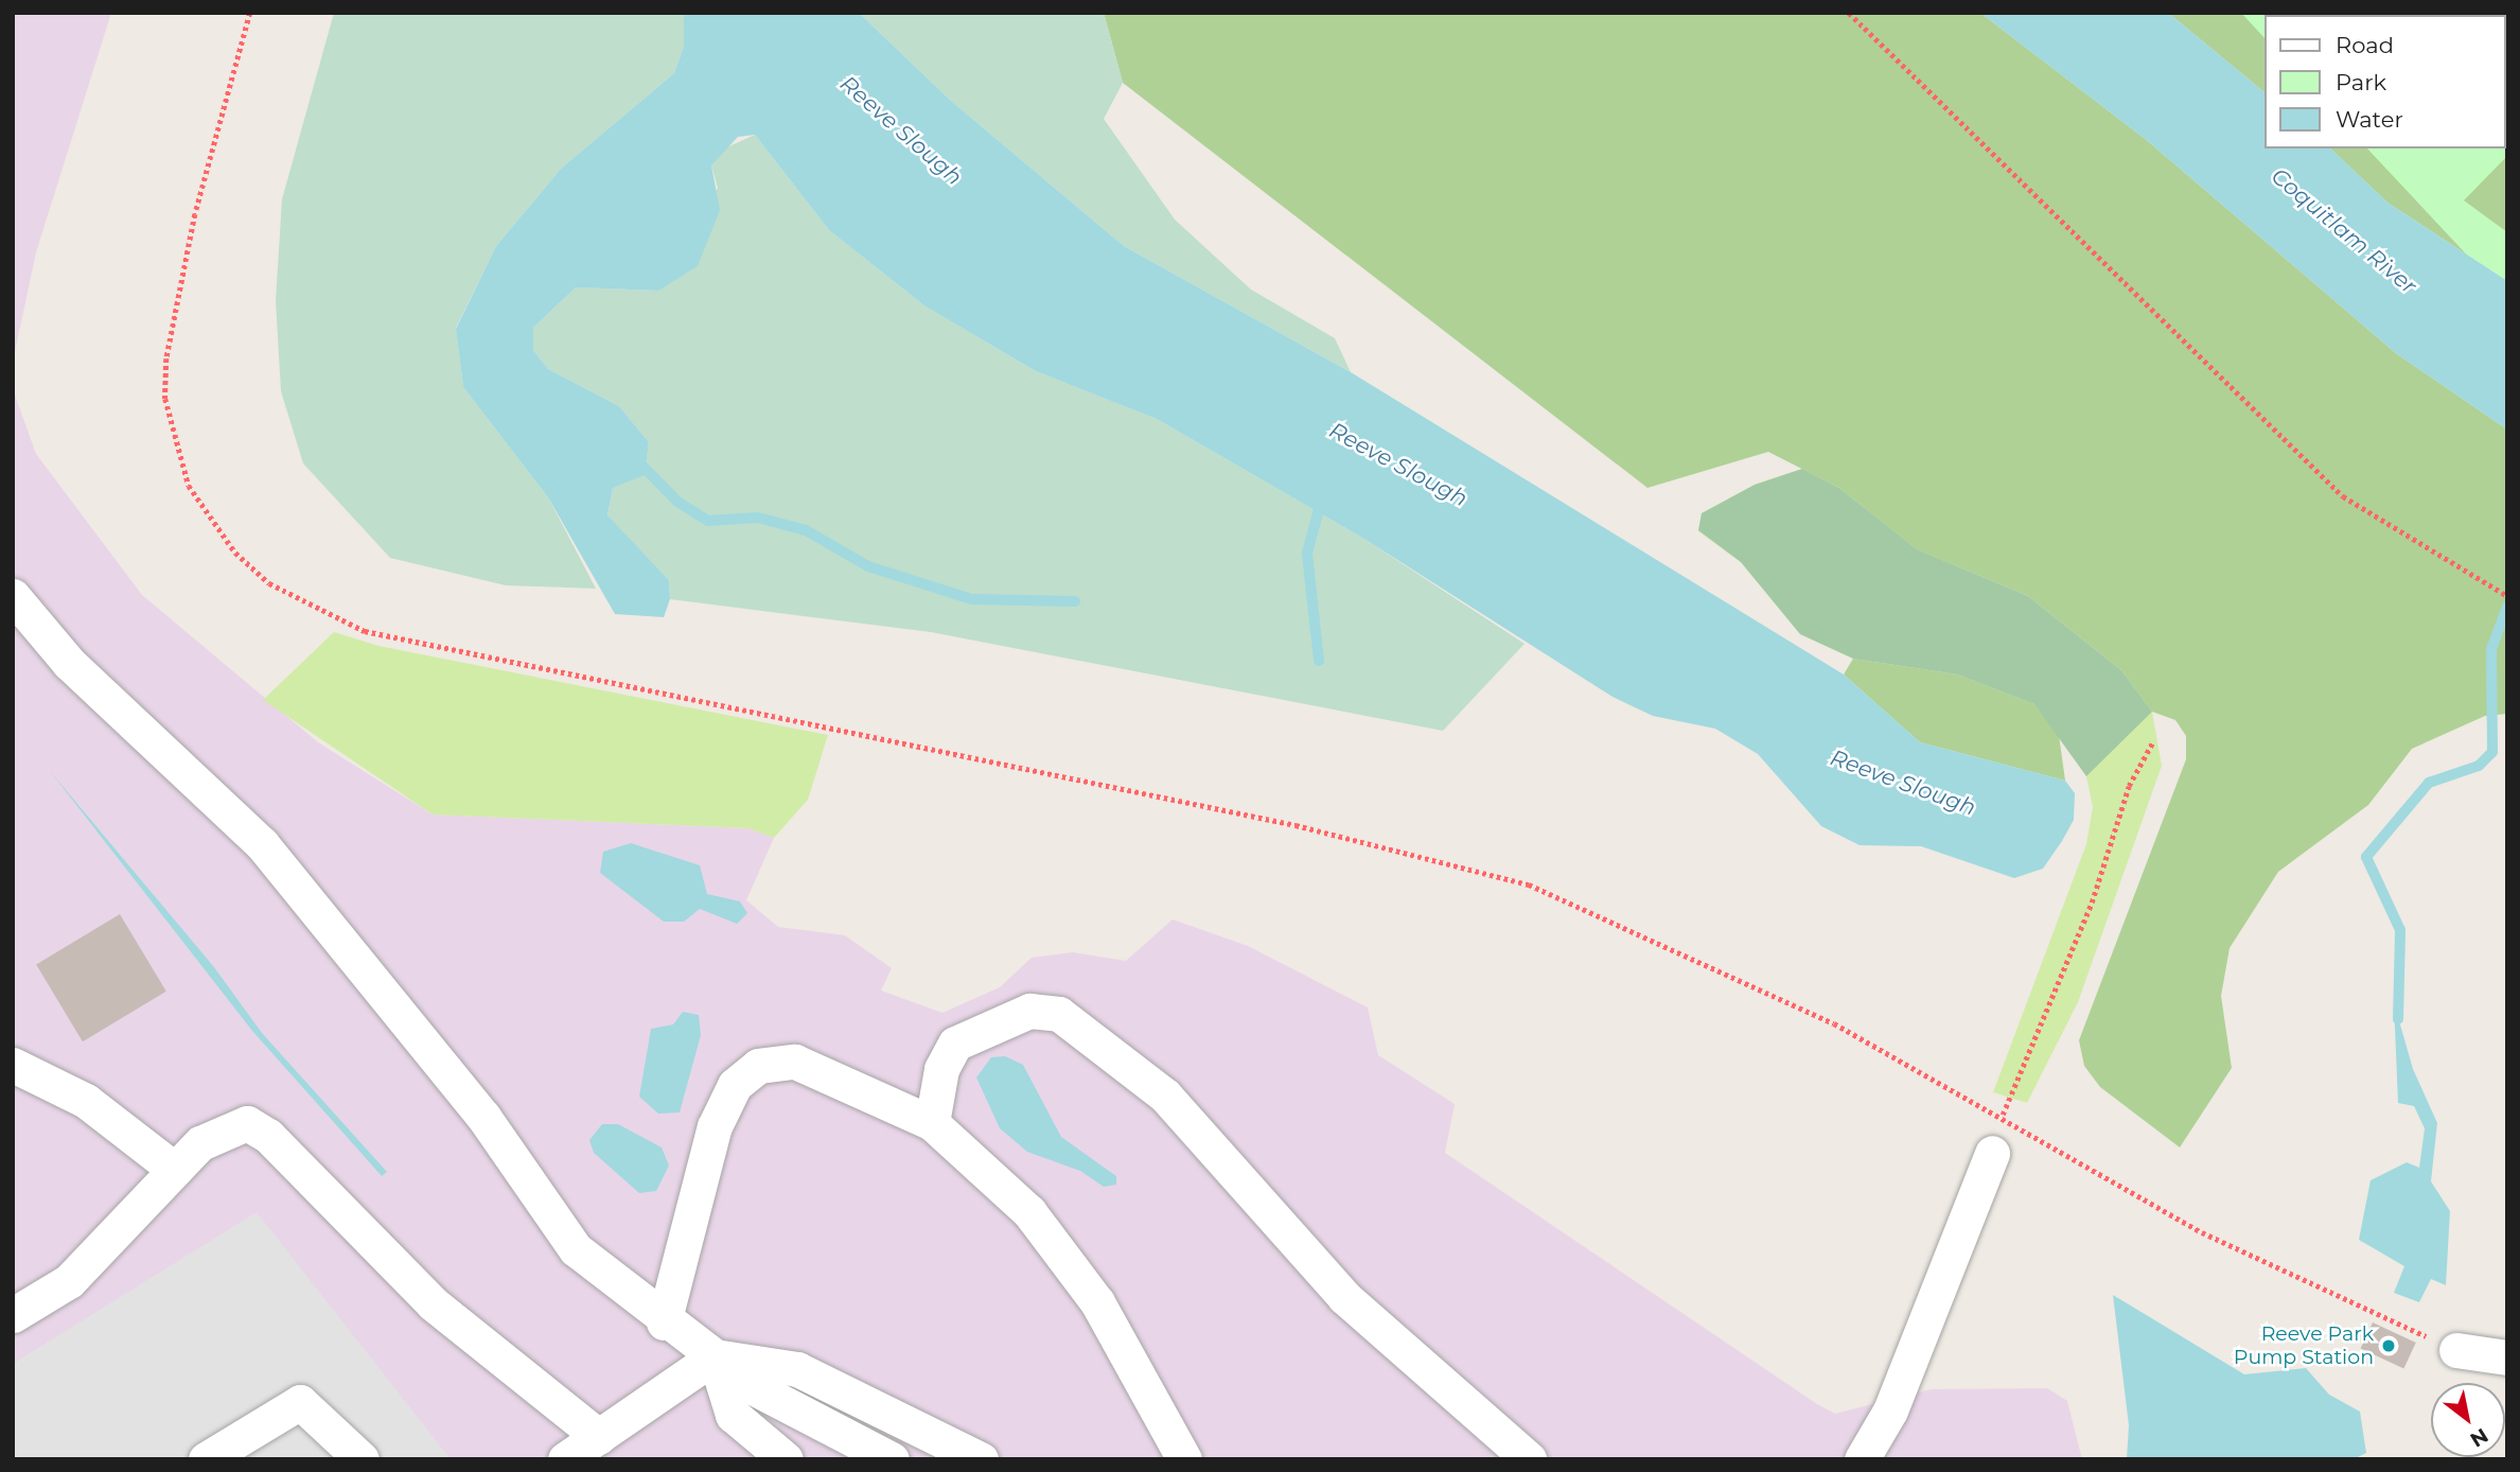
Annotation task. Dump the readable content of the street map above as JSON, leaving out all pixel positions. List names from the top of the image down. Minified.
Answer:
{"water":["Reeve Slough","Coquitlam River"],"places":["Reeve Park Pump Station"],"legend":["Road","Park","Water"],"north":"bottom right"}
